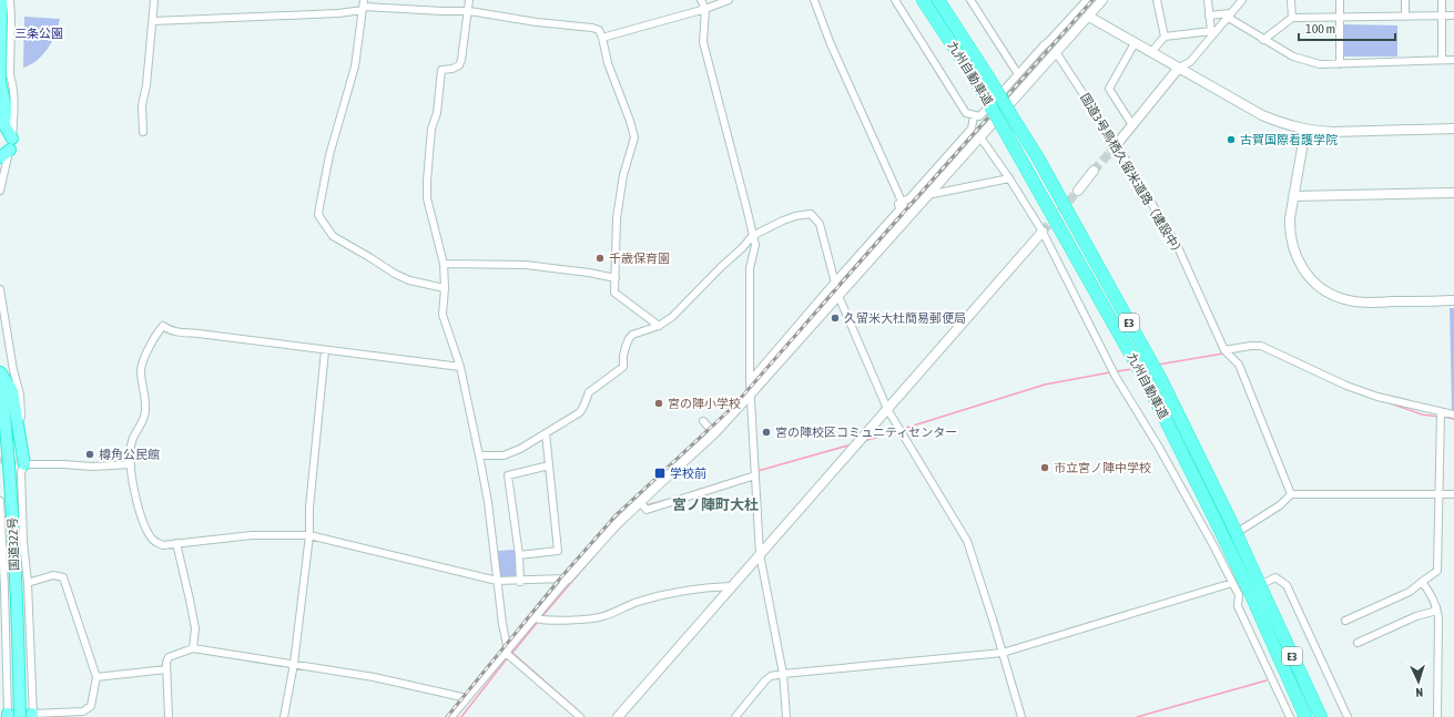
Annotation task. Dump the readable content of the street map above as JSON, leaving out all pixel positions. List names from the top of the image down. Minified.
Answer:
{"streets":{"highway":["九州自動車道","E3","国道322号"],"street":["国道3号鳥栖久留米道路（建設中）"]},"districts":["宮ノ陣町大杜"],"parks":["三条公園"],"places":{"other":["古賀国際看護学院","千歳保育園","久留米大杜簡易郵便局","宮の陣小学校","宮の陣校区コミュニティセンター","樽角公民館","市立宮ノ陣中学校"],"transit":["学校前"]},"scale_bar":"100 m","north":"bottom"}
